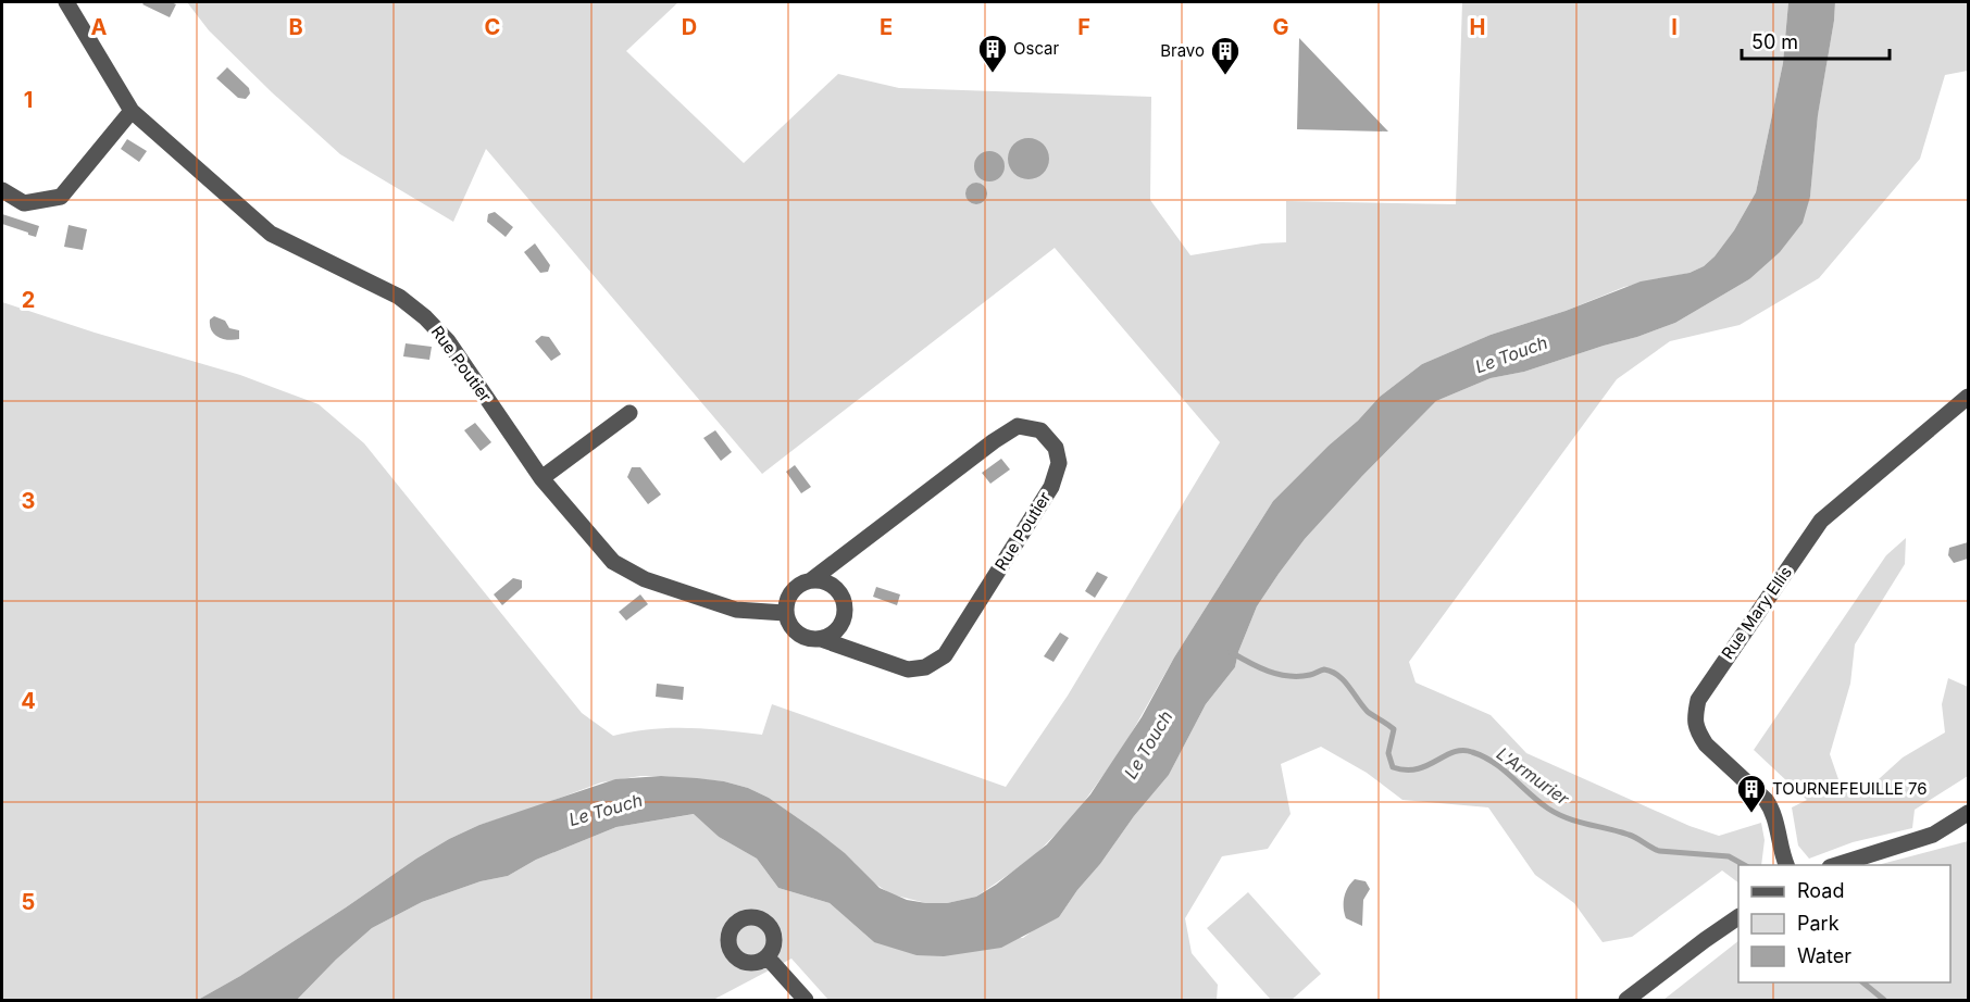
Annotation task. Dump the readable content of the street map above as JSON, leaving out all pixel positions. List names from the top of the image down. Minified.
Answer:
{"streets":{"street":["Rue Poutier","Rue Mary Ellis"]},"water":["Le Touch","L'Armurier"],"places":{"building":["Oscar","Bravo","TOURNEFEUILLE 76"]},"legend":["Road","Park","Water"],"scale_bar":"50 m","grid":{"columns":["A","B","C","D","E","F","G","H","I"],"rows":["1","2","3","4","5"]}}
